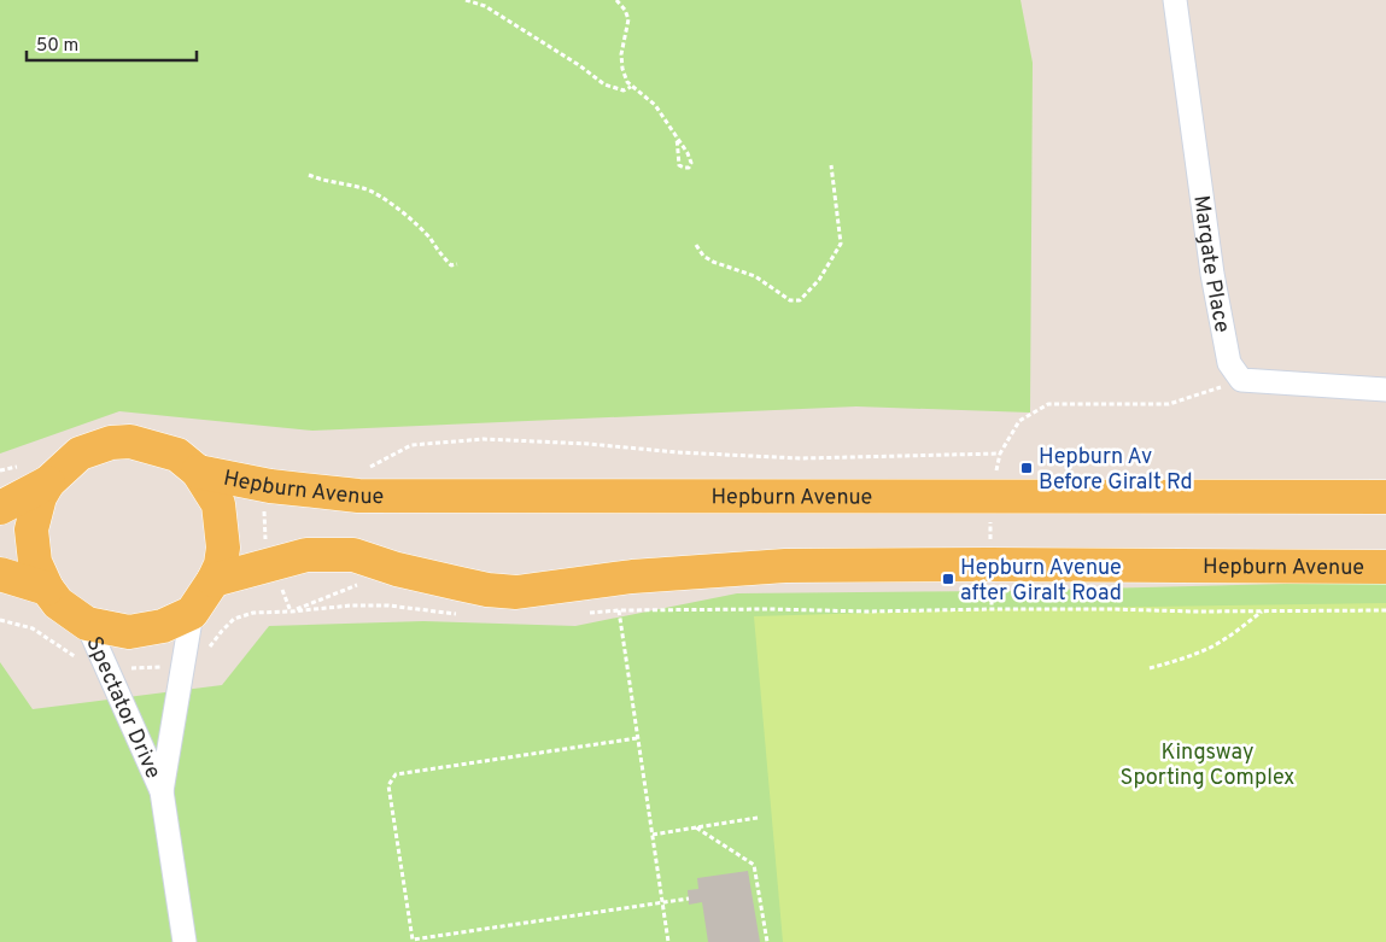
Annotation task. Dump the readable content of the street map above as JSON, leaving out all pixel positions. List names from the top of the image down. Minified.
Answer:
{"streets":{"main road":["Hepburn Avenue"],"street":["Margate Place","Spectator Drive"]},"crossings":[["Hepburn Avenue","Spectator Drive"]],"parks":["Kingsway Sporting Complex"],"places":{"transit":["Hepburn Av Before Giralt Rd","Hepburn Avenue after Giralt Road"]},"scale_bar":"50 m"}
